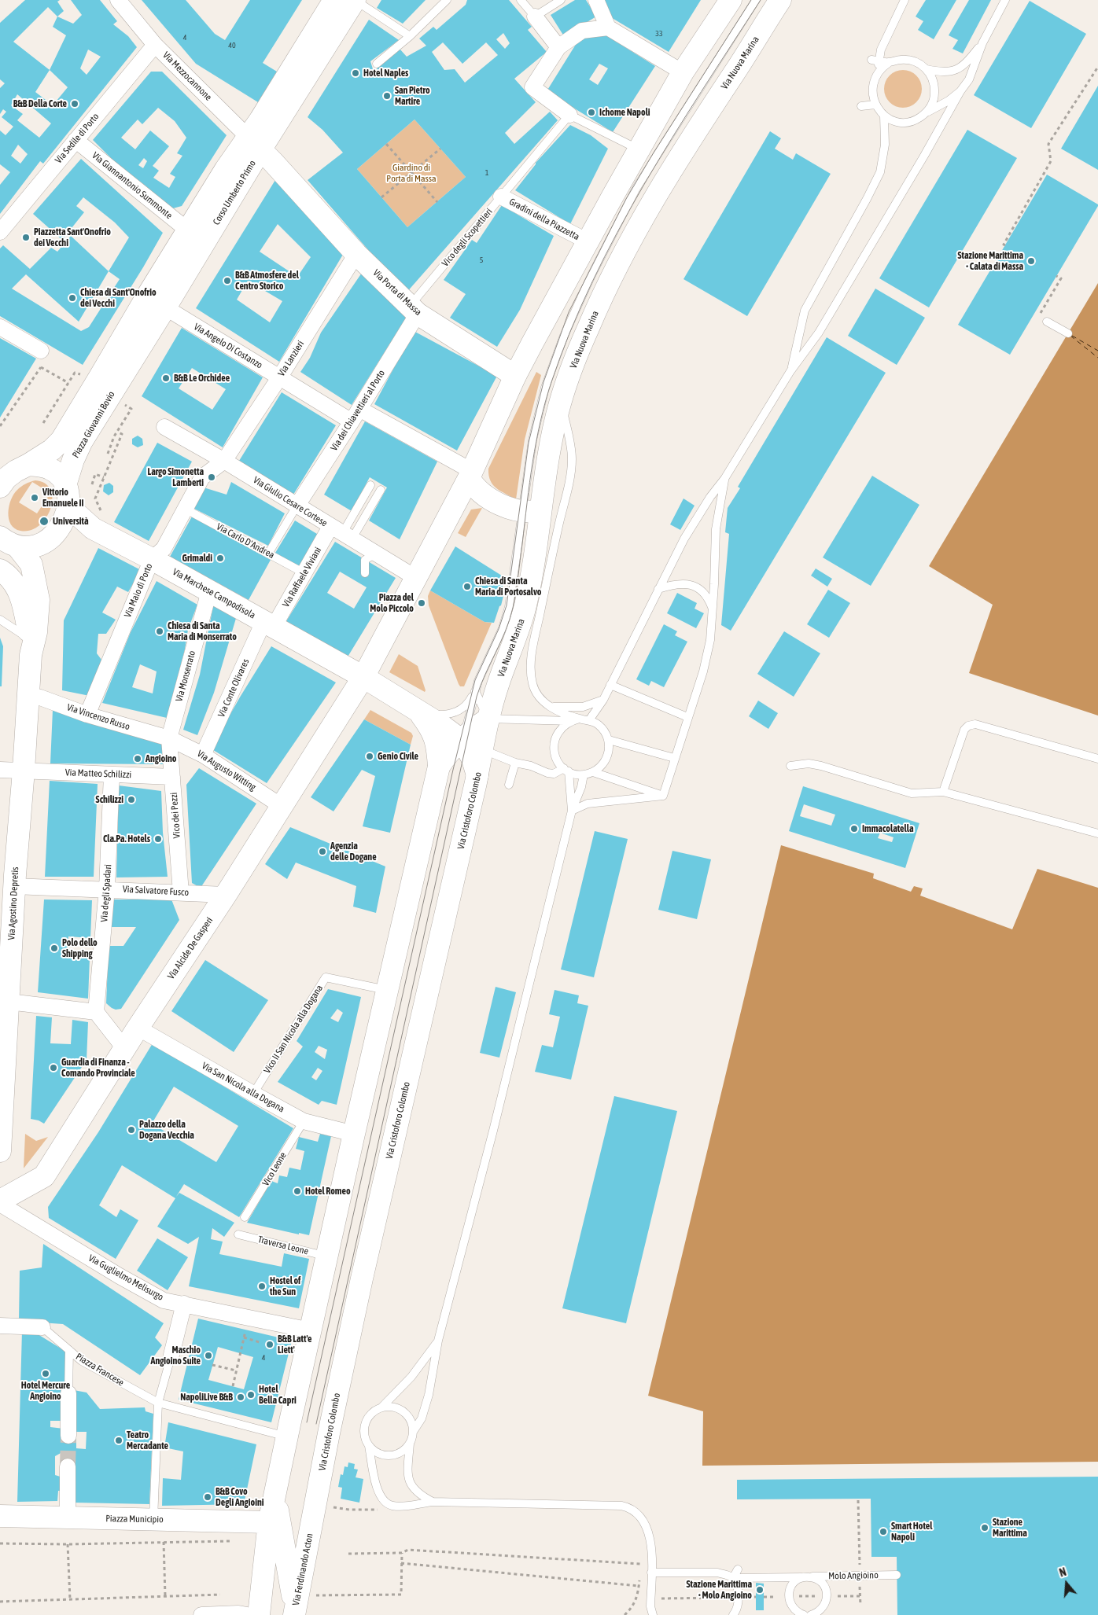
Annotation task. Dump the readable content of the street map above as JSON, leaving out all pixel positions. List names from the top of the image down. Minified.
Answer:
{"streets":{"main road":["Via Nuova Marina","Corso Umberto Primo","Via Porta di Massa","Piazza Giovanni Bovio","Via Marchese Campodisola","Via Cristoforo Colombo","Via Agostino Depretis","Via Alcide De Gasperi","Piazza Municipio","Via Ferdinando Acton"],"street":["Via Mezzocannone","Via Sedile di Porto","Via Giannantonio Summonte","Gradini della Piazzetta","Via Angelo Di Costanzo","Via Lanzieri","Via dei Chiavettieri al Porto","Via Giulio Cesare Cortese","Via Raffaele Viviani","Via Maio di Porto","Via Monserrato","Via Conte Olivares","Via Vincenzo Russo","Via Augusto Witting","Via Matteo Schilizzi","Vico dei Pezzi","Via Salvatore Fusco","Via degli Spadari","Via San Nicola alla Dogana","Via Guglielmo Melisurgo","Piazza Francese"],"lane":["Vico degli Scopettieri","Via Carlo D'Andrea","Vico II San Nicola alla Dogana","Vico Leone","Traversa Leone","Molo Angioino"]},"crossings":[["Via Nuova Marina","Via Cristoforo Colombo"],["Via Mezzocannone","Via Sedile di Porto"],["Via Mezzocannone","Corso Umberto Primo"],["Via Mezzocannone","Via Porta di Massa"],["Via Sedile di Porto","Via Giannantonio Summonte"],["Via Giannantonio Summonte","Corso Umberto Primo"],["Corso Umberto Primo","Via Porta di Massa"],["Corso Umberto Primo","Via Angelo Di Costanzo"],["Corso Umberto Primo","Piazza Giovanni Bovio"],["Gradini della Piazzetta","Vico degli Scopettieri"],["Vico degli Scopettieri","Via Porta di Massa"],["Vico degli Scopettieri","Via dei Chiavettieri al Porto"],["Via Porta di Massa","Via Lanzieri"],["Via Porta di Massa","Via dei Chiavettieri al Porto"],["Via Angelo Di Costanzo","Via Lanzieri"],["Via Angelo Di Costanzo","Via dei Chiavettieri al Porto"],["Via Lanzieri","Via Giulio Cesare Cortese"],["Via Lanzieri","Via Maio di Porto"],["Via dei Chiavettieri al Porto","Via Giulio Cesare Cortese"],["Piazza Giovanni Bovio","Via Marchese Campodisola"],["Piazza Giovanni Bovio","Via Agostino Depretis"],["Via Giulio Cesare Cortese","Via Raffaele Viviani"],["Via Giulio Cesare Cortese","Via Maio di Porto"],["Via Carlo D'Andrea","Via Raffaele Viviani"],["Via Carlo D'Andrea","Via Maio di Porto"],["Via Raffaele Viviani","Via Marchese Campodisola"],["Via Raffaele Viviani","Via Conte Olivares"],["Via Maio di Porto","Via Marchese Campodisola"],["Via Maio di Porto","Via Vincenzo Russo"],["Via Marchese Campodisola","Via Monserrato"],["Via Marchese Campodisola","Via Conte Olivares"],["Via Marchese Campodisola","Via Alcide De Gasperi"],["Via Monserrato","Via Vincenzo Russo"],["Via Monserrato","Via Augusto Witting"],["Via Monserrato","Vico dei Pezzi"],["Via Conte Olivares","Via Augusto Witting"],["Via Vincenzo Russo","Via Augusto Witting"],["Via Vincenzo Russo","Vico dei Pezzi"],["Via Vincenzo Russo","Via Agostino Depretis"],["Via Augusto Witting","Vico dei Pezzi"],["Via Augusto Witting","Via Alcide De Gasperi"],["Via Matteo Schilizzi","Vico dei Pezzi"],["Via Matteo Schilizzi","Via degli Spadari"],["Via Matteo Schilizzi","Via Agostino Depretis"],["Via Cristoforo Colombo","Via Ferdinando Acton"],["Vico dei Pezzi","Via Salvatore Fusco"],["Via Salvatore Fusco","Via degli Spadari"],["Via Salvatore Fusco","Via Agostino Depretis"],["Via Salvatore Fusco","Via Alcide De Gasperi"],["Via Alcide De Gasperi","Via San Nicola alla Dogana"],["Vico II San Nicola alla Dogana","Via San Nicola alla Dogana"],["Via San Nicola alla Dogana","Vico Leone"]],"parks":["Giardino di Porta di Massa"],"places":["Hotel Naples","San Pietro Martire","B&B Della Corte","Ichome Napoli","Piazzetta Sant'Onofrio dei Vecchi","Stazione Marittima • Calata di Massa","B&B Atmosfere del Centro Storico","Chiesa di Sant'Onofrio dei Vecchi","B&B Le Orchidee","Largo Simonetta Lamberti","Vittorio Emanuele II","Università","Grimaldi","Chiesa di Santa Maria di Portosalvo","Piazza del Molo Piccolo","Chiesa di Santa Maria di Monserrato","Genio Civile","Angioino","Schilizzi","Immacolatella","Cla.Pa. Hotels","Agenzia delle Dogane","Polo dello Shipping","Guardia di Finanza - Comando Provinciale","Palazzo della Dogana Vecchia","Hotel Romeo","Hostel of the Sun","B&B Latt'e Liett'","Maschio Angioino Suite","Hotel Mercure Angioino","Hotel Bella Capri","NapoliLive B&B","Teatro Mercadante","B&B Covo Degli Angioini","Stazione Marittima","Smart Hotel Napoli","Stazione Marittima • Molo Angioino"],"house_numbers":["33","4","40","1","5","4"],"north":"top"}
